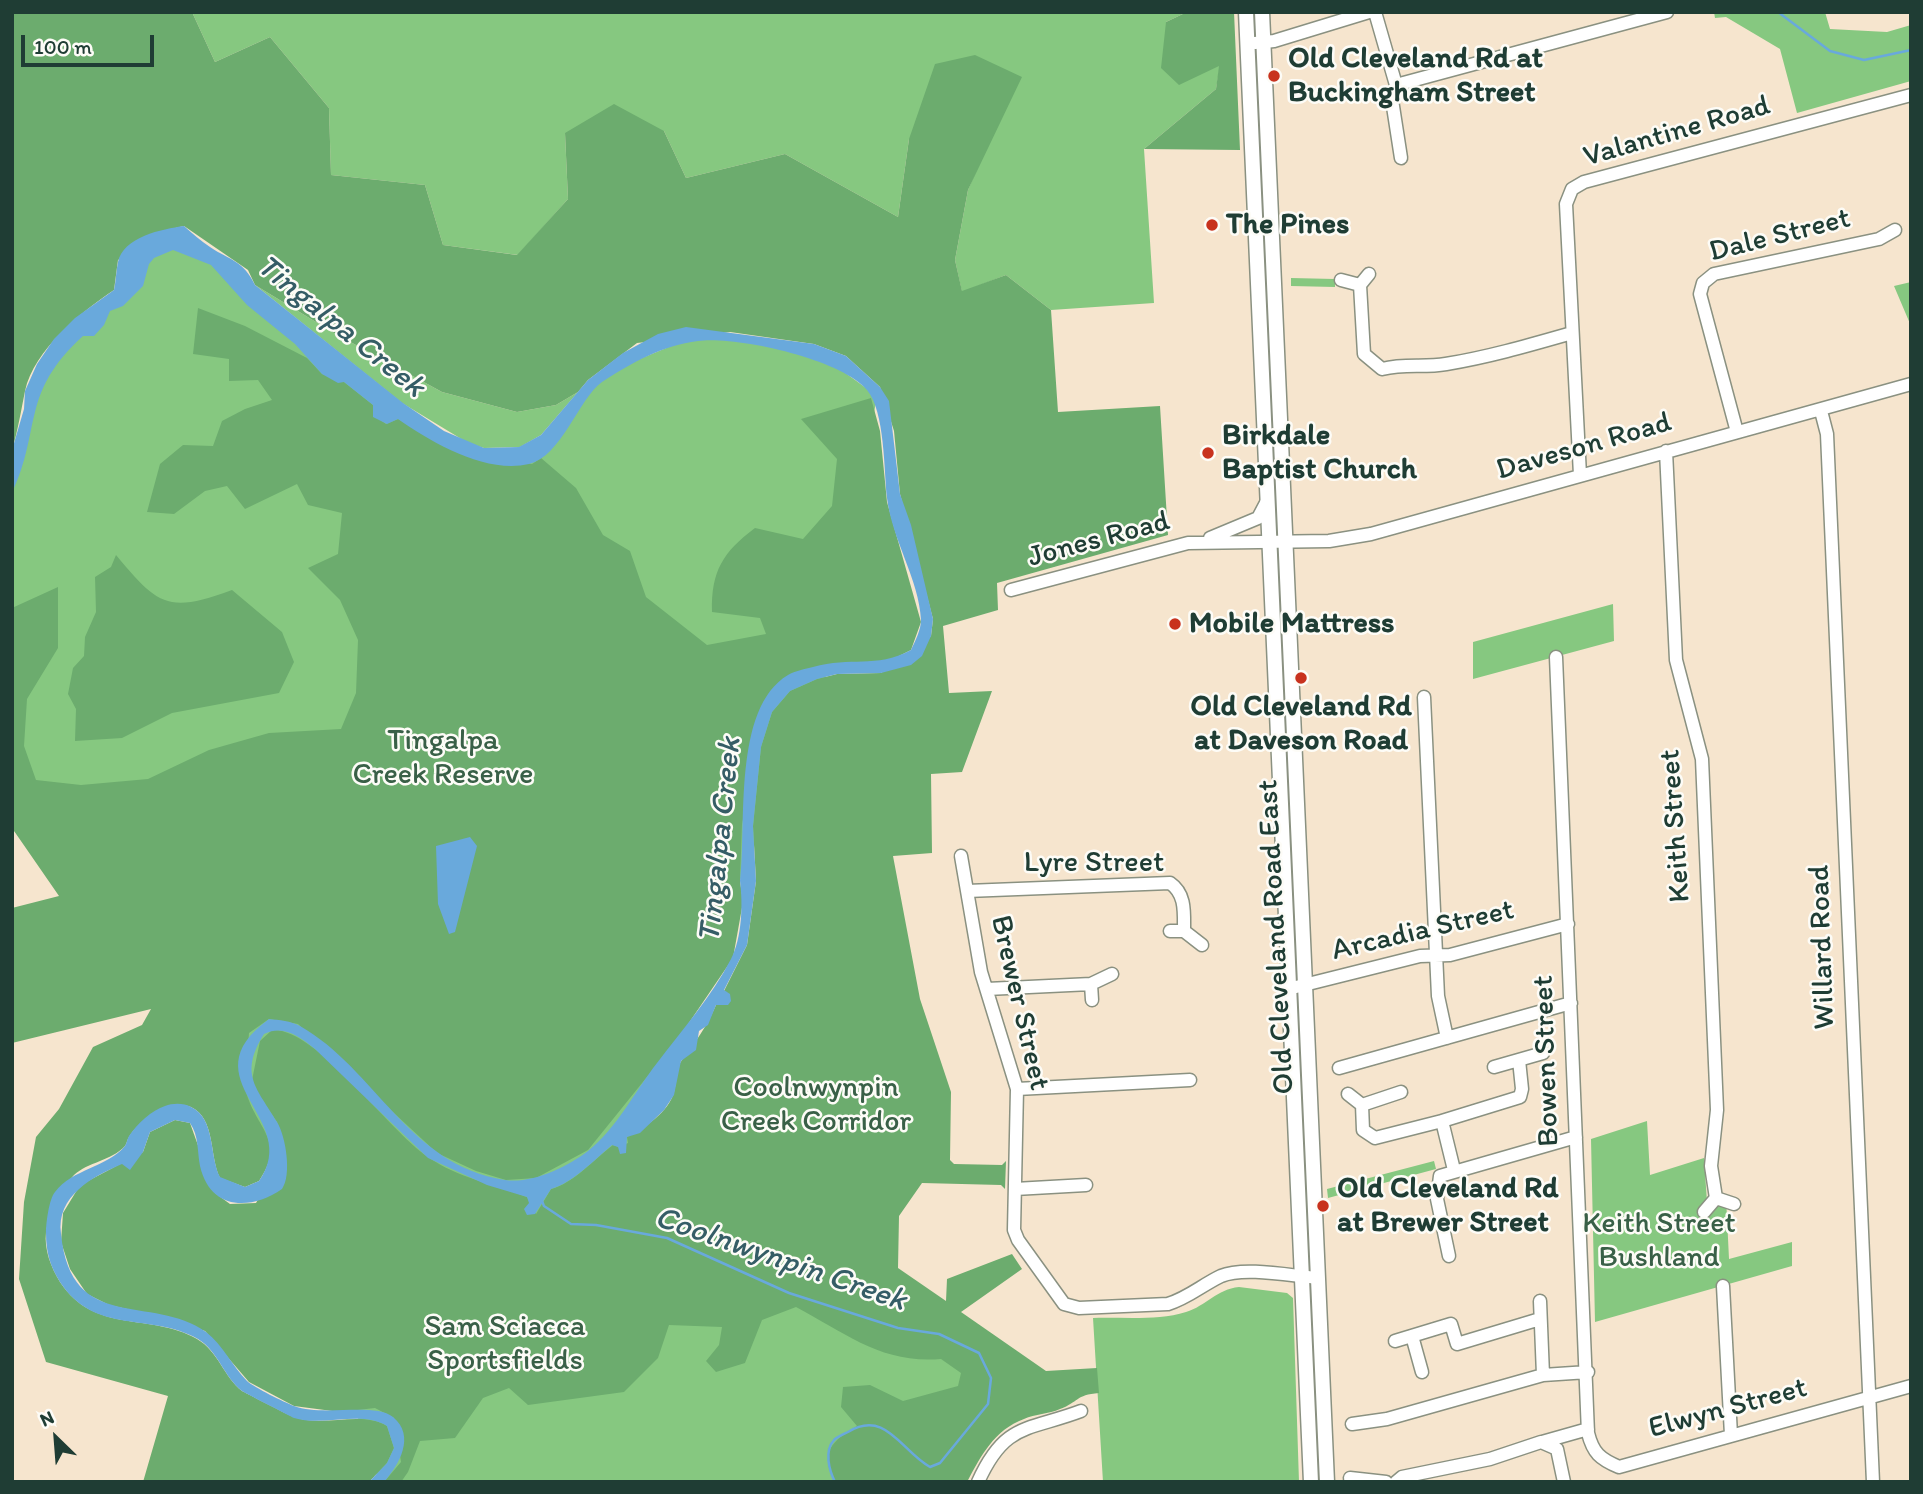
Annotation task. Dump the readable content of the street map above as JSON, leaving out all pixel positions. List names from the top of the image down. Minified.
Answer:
{"streets":{"main road":["Old Cleveland Road East"],"street":["Valantine Road","Dale Street","Daveson Road","Jones Road","Keith Street","Lyre Street","Arcadia Street","Willard Road","Brewer Street","Bowen Street","Elwyn Street"]},"crossings":[["Valantine Road","Daveson Road"],["Dale Street","Daveson Road"],["Daveson Road","Jones Road"],["Daveson Road","Keith Street"],["Daveson Road","Old Cleveland Road East"],["Daveson Road","Willard Road"],["Jones Road","Old Cleveland Road East"],["Lyre Street","Brewer Street"],["Arcadia Street","Old Cleveland Road East"],["Arcadia Street","Bowen Street"],["Old Cleveland Road East","Brewer Street"],["Willard Road","Elwyn Street"],["Bowen Street","Elwyn Street"]],"water":["Tingalpa Creek","Coolnwynpin Creek"],"parks":["Tingalpa Creek Reserve","Coolnwynpin Creek Corridor","Keith Street Bushland","Sam Sciacca Sportsfields"],"places":["Old Cleveland Rd at Buckingham Street","The Pines","Birkdale Baptist Church","Mobile Mattress","Old Cleveland Rd at Daveson Road","Old Cleveland Rd at Brewer Street"],"scale_bar":"100 m","north":"top left"}
